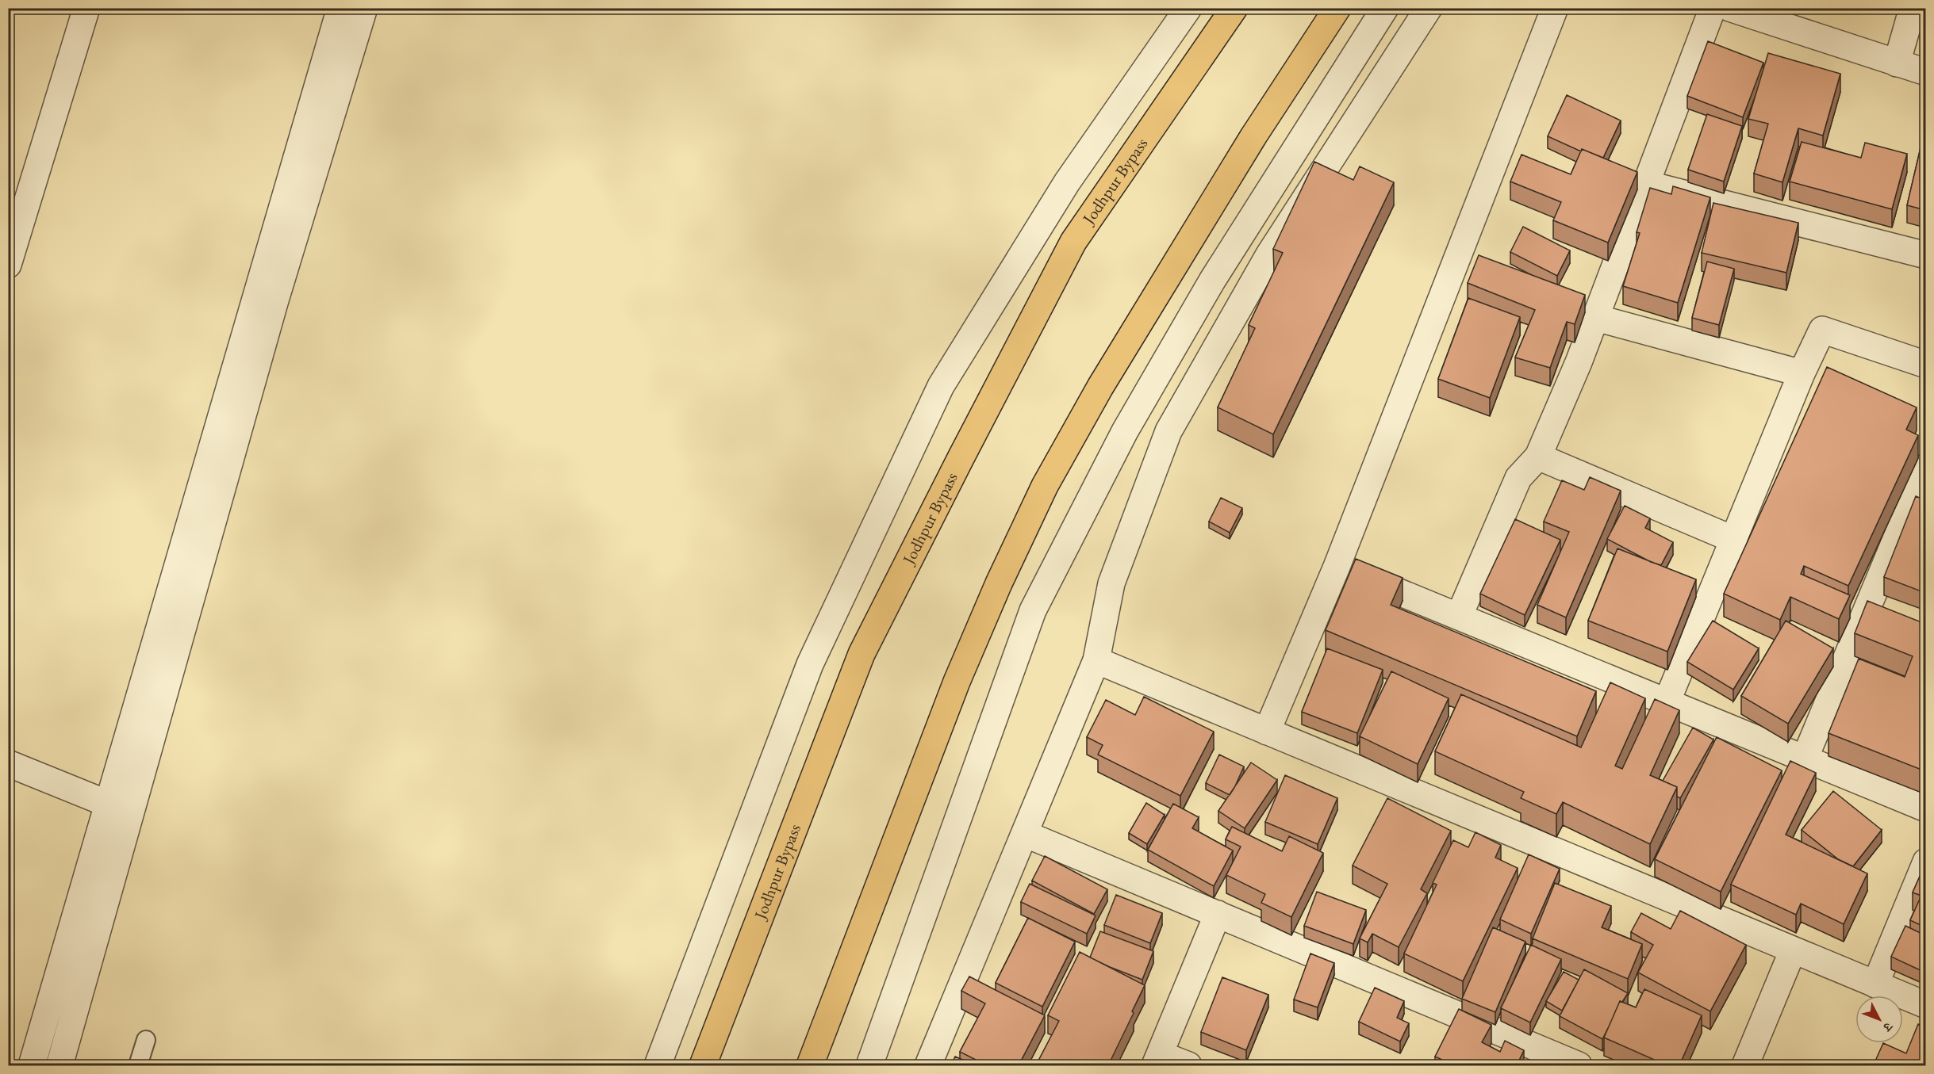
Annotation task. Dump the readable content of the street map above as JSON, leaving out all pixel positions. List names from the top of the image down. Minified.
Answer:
{"streets":{"highway":["Jodhpur Bypass"]},"north":"bottom right"}
